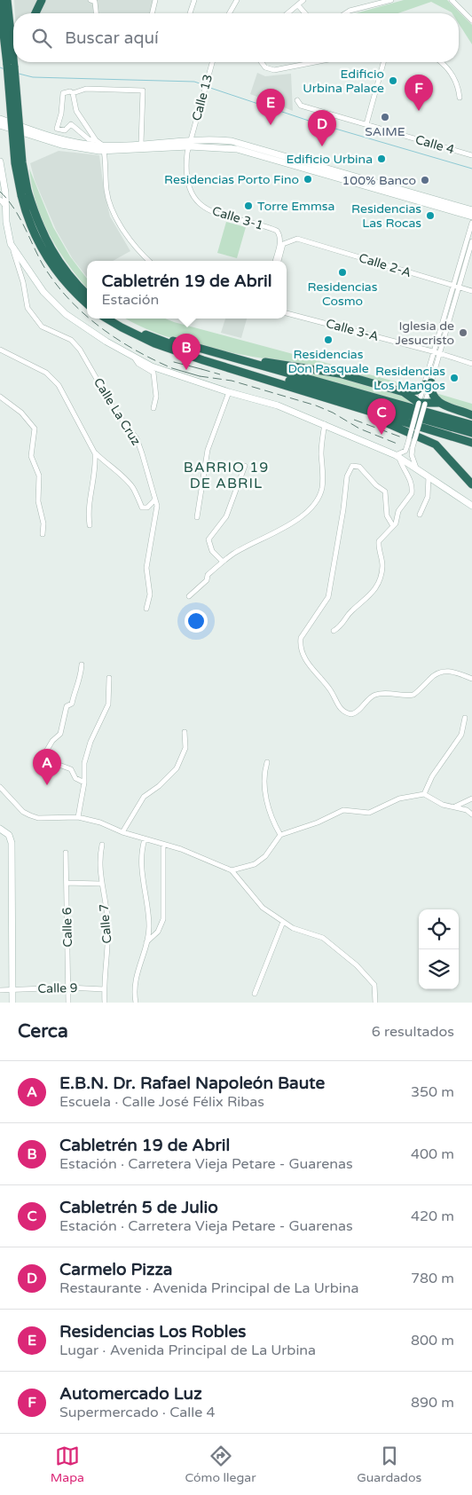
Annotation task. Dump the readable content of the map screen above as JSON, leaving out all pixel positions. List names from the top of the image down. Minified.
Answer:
{"streets":{"street":["Calle 13","Calle 4","Calle 3-1","Calle 2-A","Calle 3-A","Calle La Cruz","Calle 7","Calle 6","Calle 9"]},"crossings":[["Calle 13","Calle 3-1"],["Calle 7","Calle 9"],["Calle 6","Calle 9"]],"districts":["BARRIO 19 DE ABRIL"],"places":["Edificio Urbina Palace","SAIME","Edificio Urbina","Residencias Porto Fino","100% Banco","Torre Emmsa","Residencias Las Rocas","Residencias Cosmo","Iglesia de Jesucristo","Residencias Don Pasquale","Residencias Los Mangos"],"page":{"search":"Buscar aquí","pins":["F","E","D","B","C","A"],"popup":["Cabletrén 19 de Abril","Estación"],"heading":["Cerca","6 resultados"],"list":[{"mark":"A","name":"E.B.N. Dr. Rafael Napoleón Baute","note":"Escuela · Calle José Félix Ribas","value":"350 m"},{"mark":"B","name":"Cabletrén 19 de Abril","note":"Estación · Carretera Vieja Petare - Guarenas","value":"400 m"},{"mark":"C","name":"Cabletrén 5 de Julio","note":"Estación · Carretera Vieja Petare - Guarenas","value":"420 m"},{"mark":"D","name":"Carmelo Pizza","note":"Restaurante · Avenida Principal de La Urbina","value":"780 m"},{"mark":"E","name":"Residencias Los Robles","note":"Lugar · Avenida Principal de La Urbina","value":"800 m"},{"mark":"F","name":"Automercado Luz","note":"Supermercado · Calle 4","value":"890 m"}],"nav":["Mapa","Cómo llegar","Guardados"]}}
